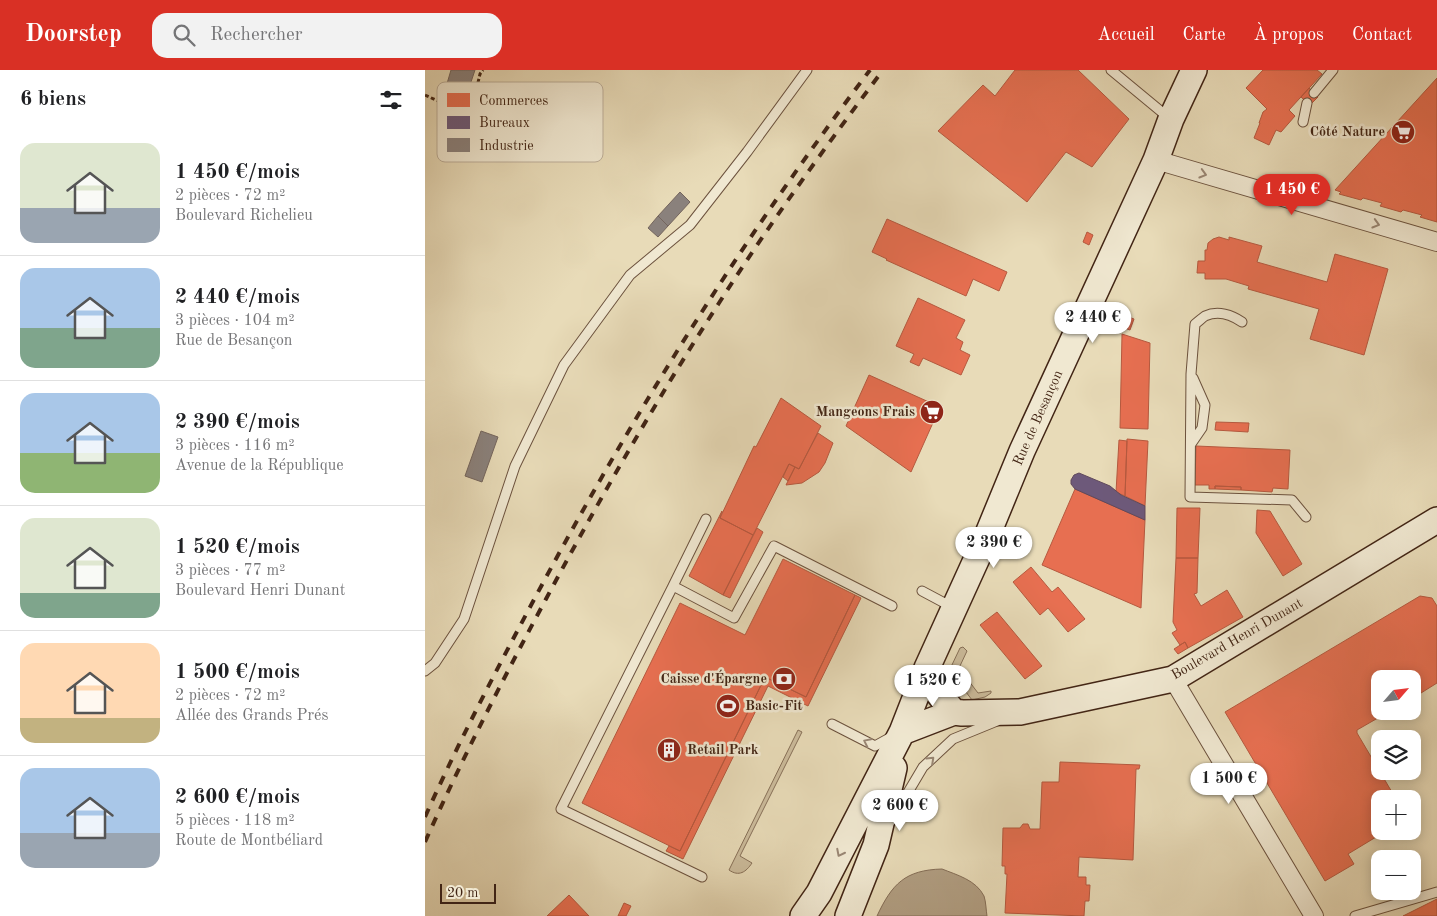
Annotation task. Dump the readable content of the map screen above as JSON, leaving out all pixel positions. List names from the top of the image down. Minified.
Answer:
{"streets":{"main road":["Rue de Besançon","Boulevard Henri Dunant"]},"crossings":[["Rue de Besançon","Boulevard Henri Dunant"]],"places":{"supermarket":["Côté Nature","Mangeons Frais"],"bank":["Caisse d'Épargne"],"sports":["Basic-Fit"],"building":["Retail Park"]},"legend":["Commerces","Bureaux","Industrie"],"scale_bar":"20 m","north":"top right","page":{"header":"Doorstep","search":"Rechercher","nav":["Accueil","Carte","À propos","Contact"],"heading":"6 biens","list":[{"name":"1 450 €/mois","note":"2 pièces · 72 m² · Boulevard Richelieu"},{"name":"2 440 €/mois","note":"3 pièces · 104 m² · Rue de Besançon"},{"name":"2 390 €/mois","note":"3 pièces · 116 m² · Avenue de la République"},{"name":"1 520 €/mois","note":"3 pièces · 77 m² · Boulevard Henri Dunant"},{"name":"1 500 €/mois","note":"2 pièces · 72 m² · Allée des Grands Prés"},{"name":"2 600 €/mois","note":"5 pièces · 118 m² · Route de Montbéliard"}],"price":["1 450 €","2 440 €","2 390 €","1 520 €","1 500 €","2 600 €"],"map_buttons":["+","−"],"scale":"20 m"}}
